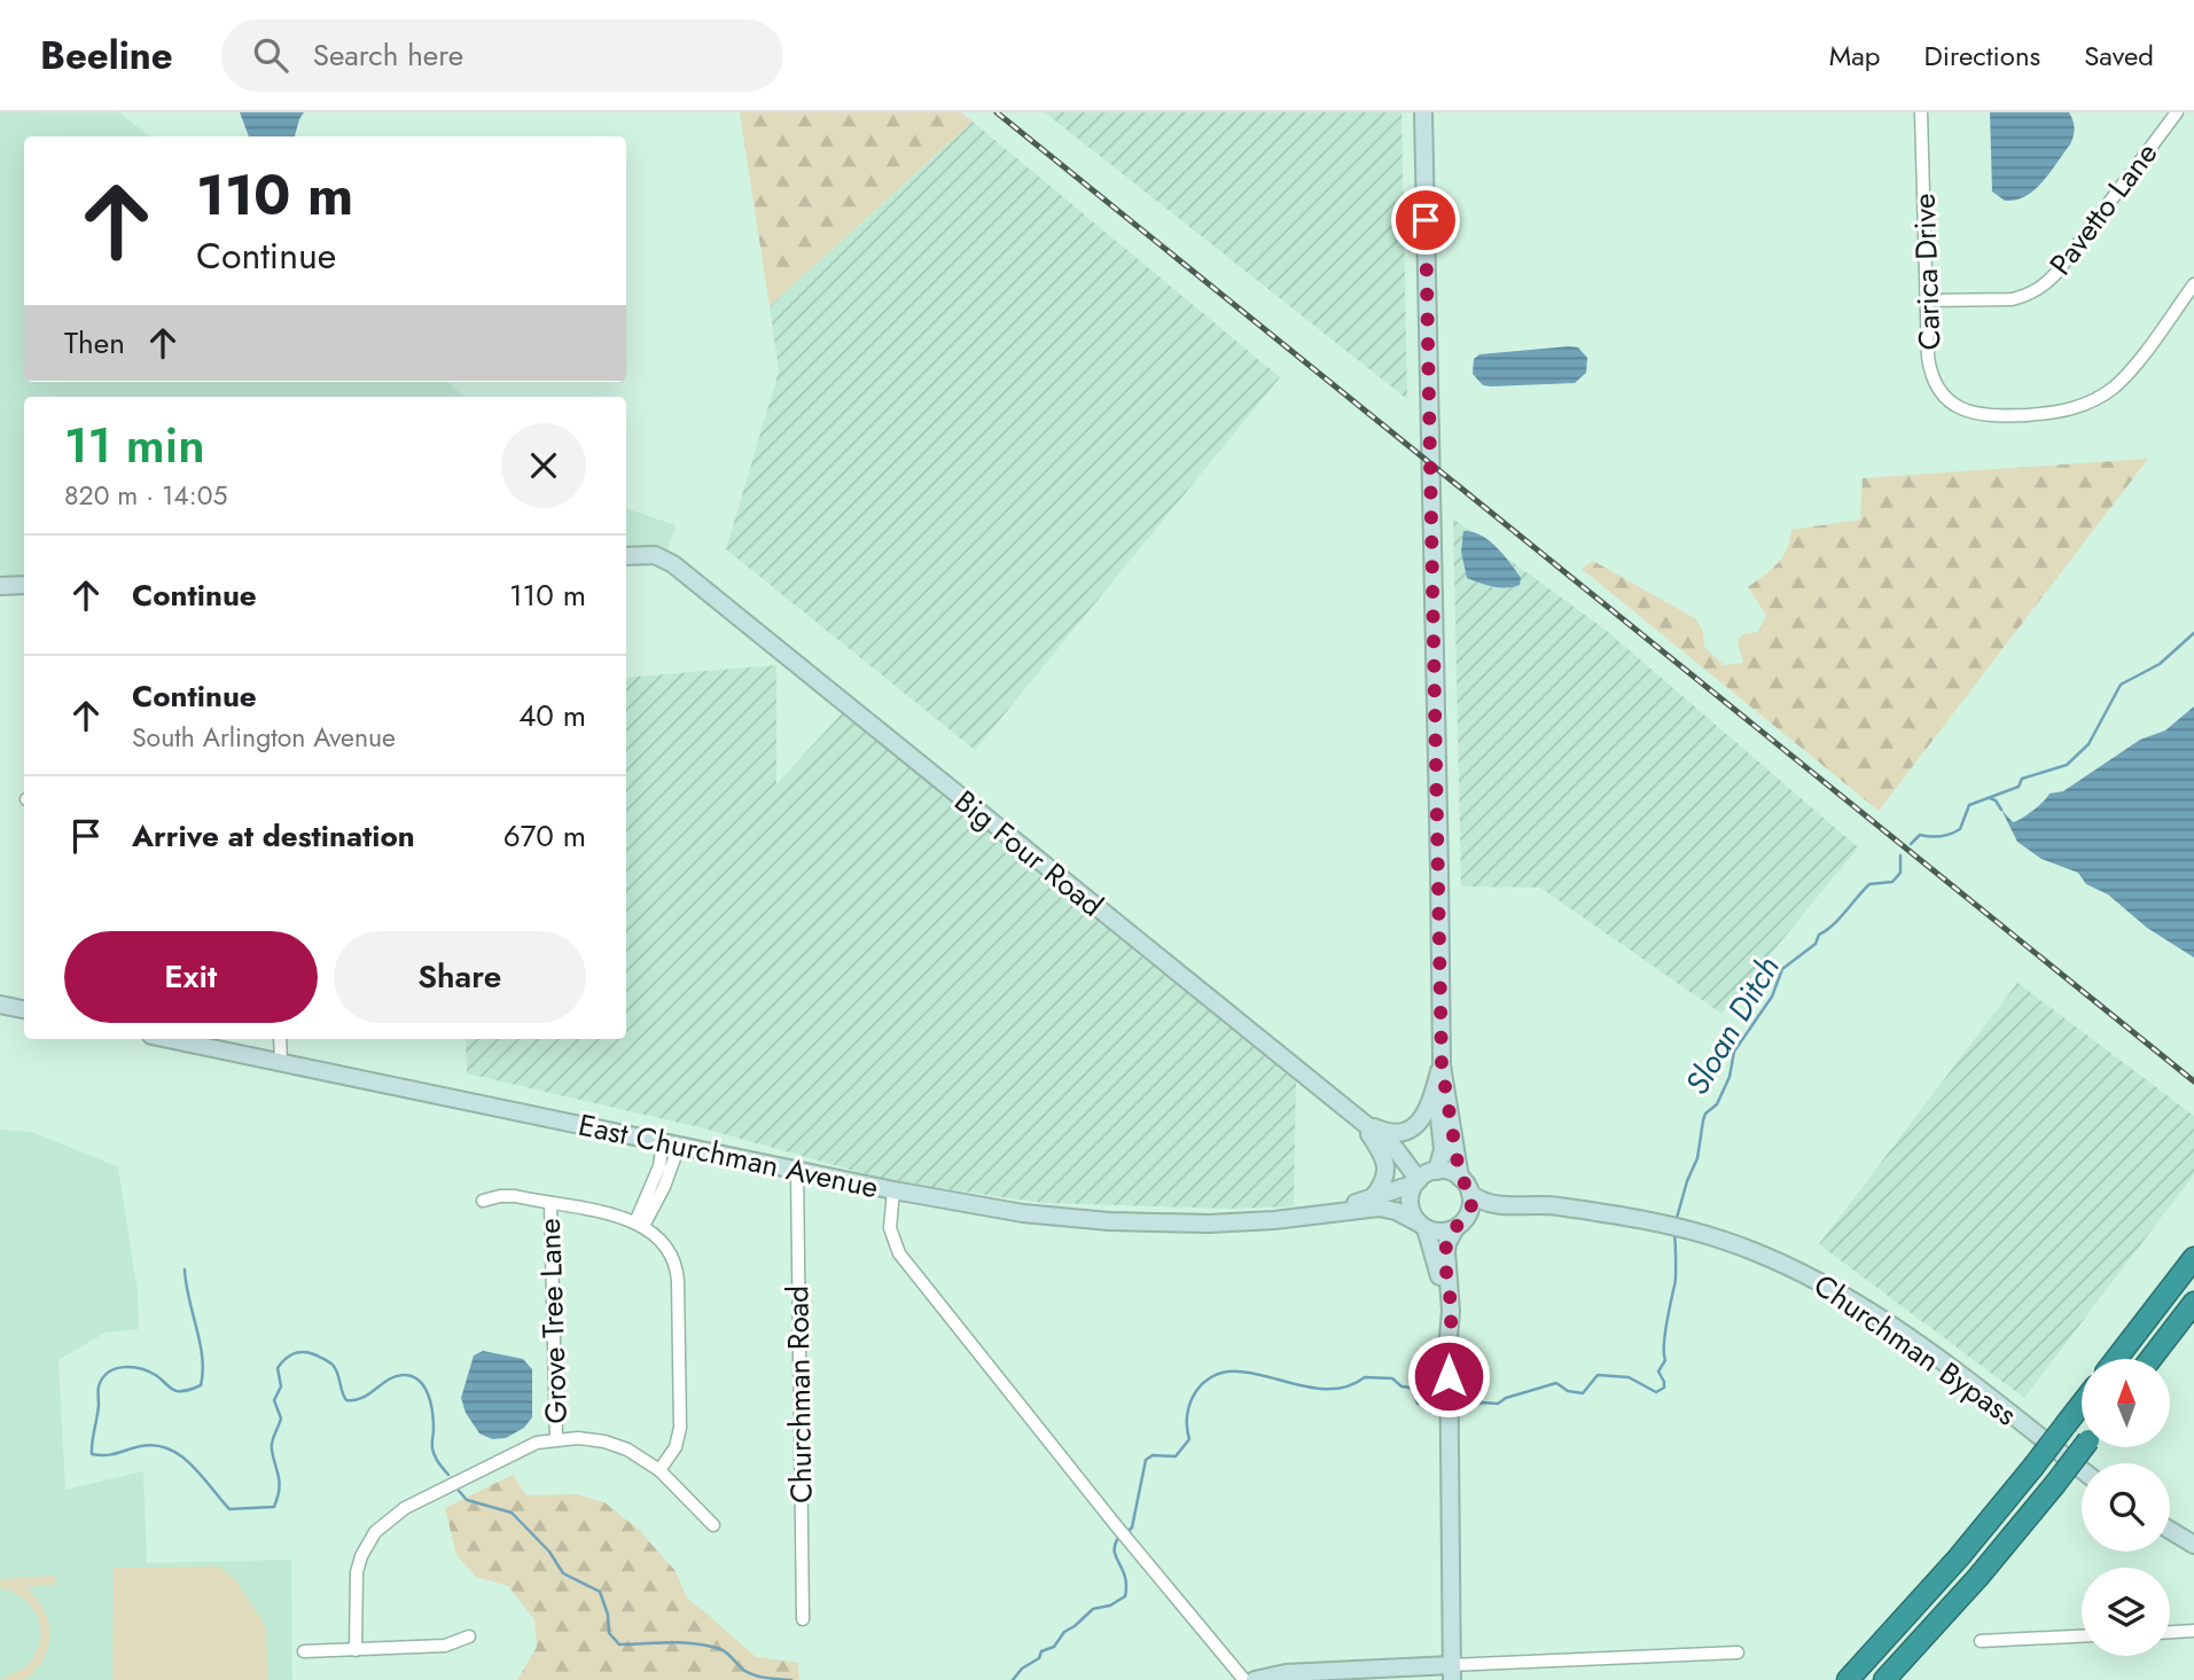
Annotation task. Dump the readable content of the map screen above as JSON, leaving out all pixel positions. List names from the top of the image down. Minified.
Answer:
{"streets":{"street":["Pavetto Lane","Carica Drive","Big Four Road","East Churchman Avenue","Grove Tree Lane","Churchman Bypass","Churchman Road"]},"crossings":[["Pavetto Lane","Carica Drive"],["Big Four Road","Churchman Bypass"],["East Churchman Avenue","Churchman Road"]],"water":["Sloan Ditch"],"north":"top","page":{"header":"Beeline","search":"Search here","nav":["Map","Directions","Saved"],"turn":["110 m","Continue"],"then":"Then","heading":["11 min","820 m · 14:05"],"list":[{"name":"Continue","value":"110 m"},{"name":"Continue","note":"South Arlington Avenue","value":"40 m"},{"name":"Arrive at destination","value":"670 m"}],"buttons":["Exit","Share"]}}
